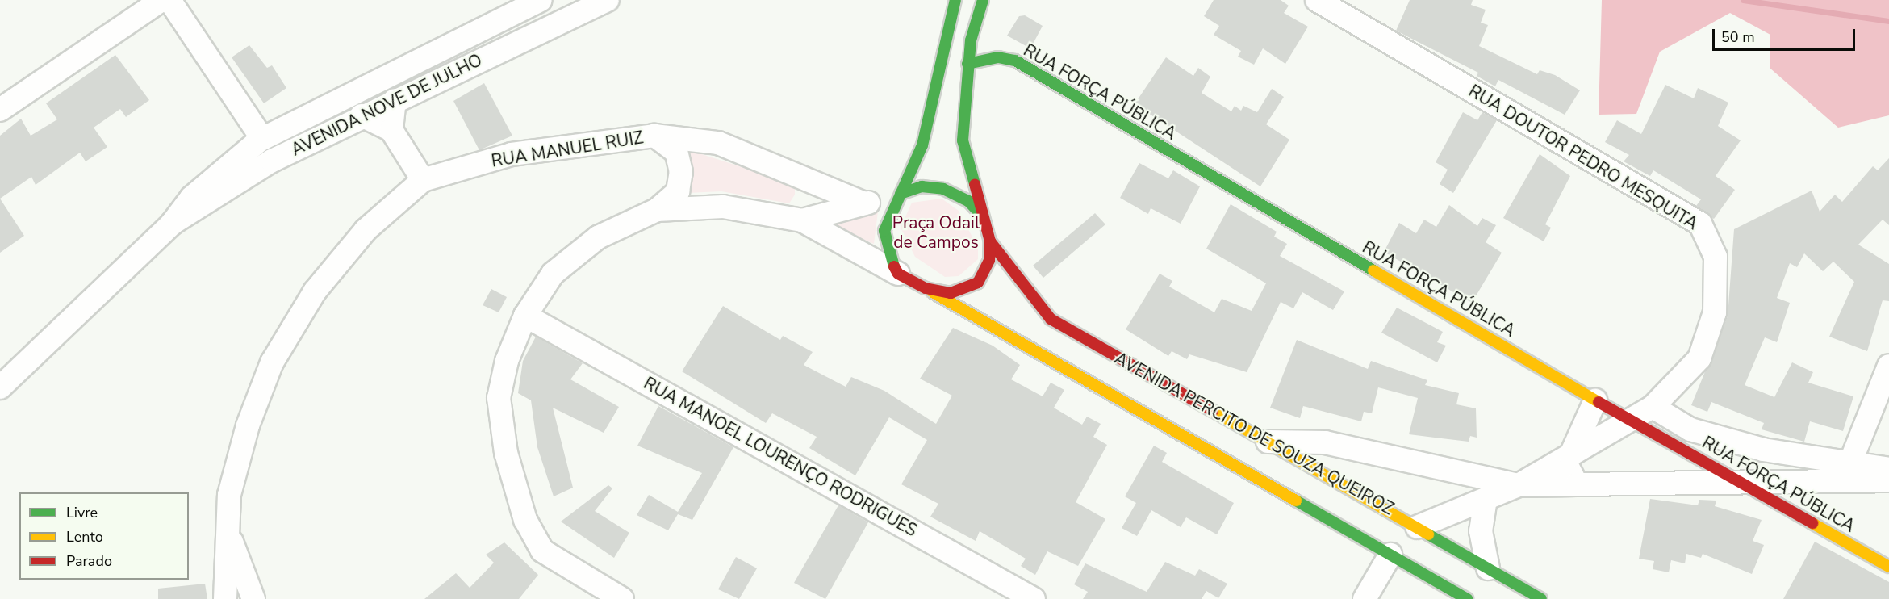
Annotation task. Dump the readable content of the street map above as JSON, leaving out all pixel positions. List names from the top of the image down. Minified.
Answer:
{"streets":{"main road":["RUA FORÇA PÚBLICA","AVENIDA PERCITO DE SOUZA QUEIROZ"],"street":["AVENIDA NOVE DE JULHO","RUA MANUEL RUIZ","RUA DOUTOR PEDRO MESQUITA","RUA MANOEL LOURENÇO RODRIGUES"]},"crossings":[["RUA FORÇA PÚBLICA","RUA DOUTOR PEDRO MESQUITA"],["RUA DOUTOR PEDRO MESQUITA","AVENIDA PERCITO DE SOUZA QUEIROZ"]],"parks":["Praça Odail de Campos"],"legend":["Livre","Lento","Parado"],"scale_bar":"50 m"}
